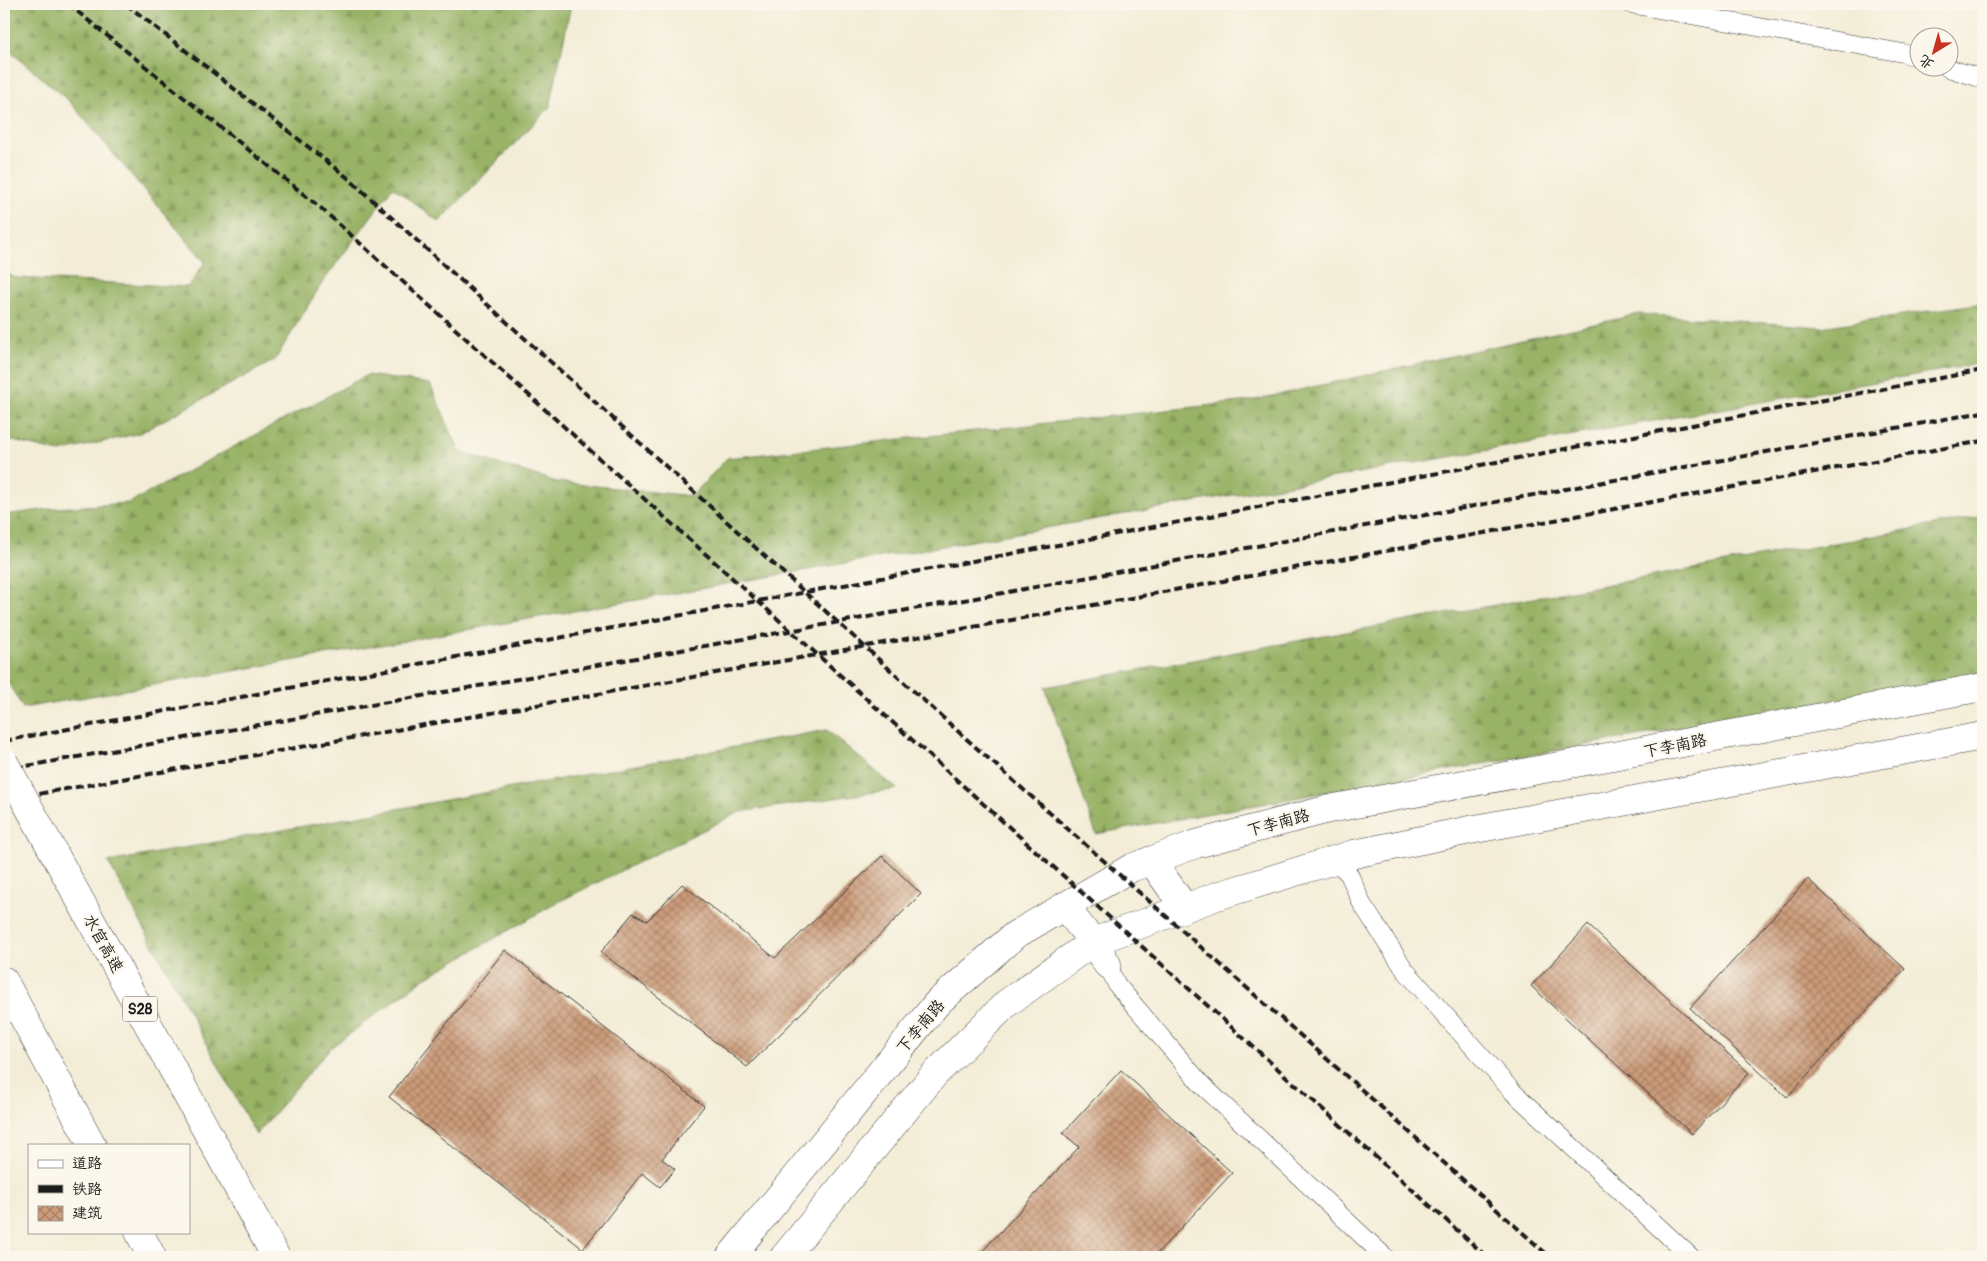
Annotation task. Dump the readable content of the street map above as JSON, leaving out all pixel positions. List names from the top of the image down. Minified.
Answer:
{"streets":{"main road":["下李南路","水官高速","S28"]},"legend":["道路","铁路","建筑"],"north":"bottom left"}
